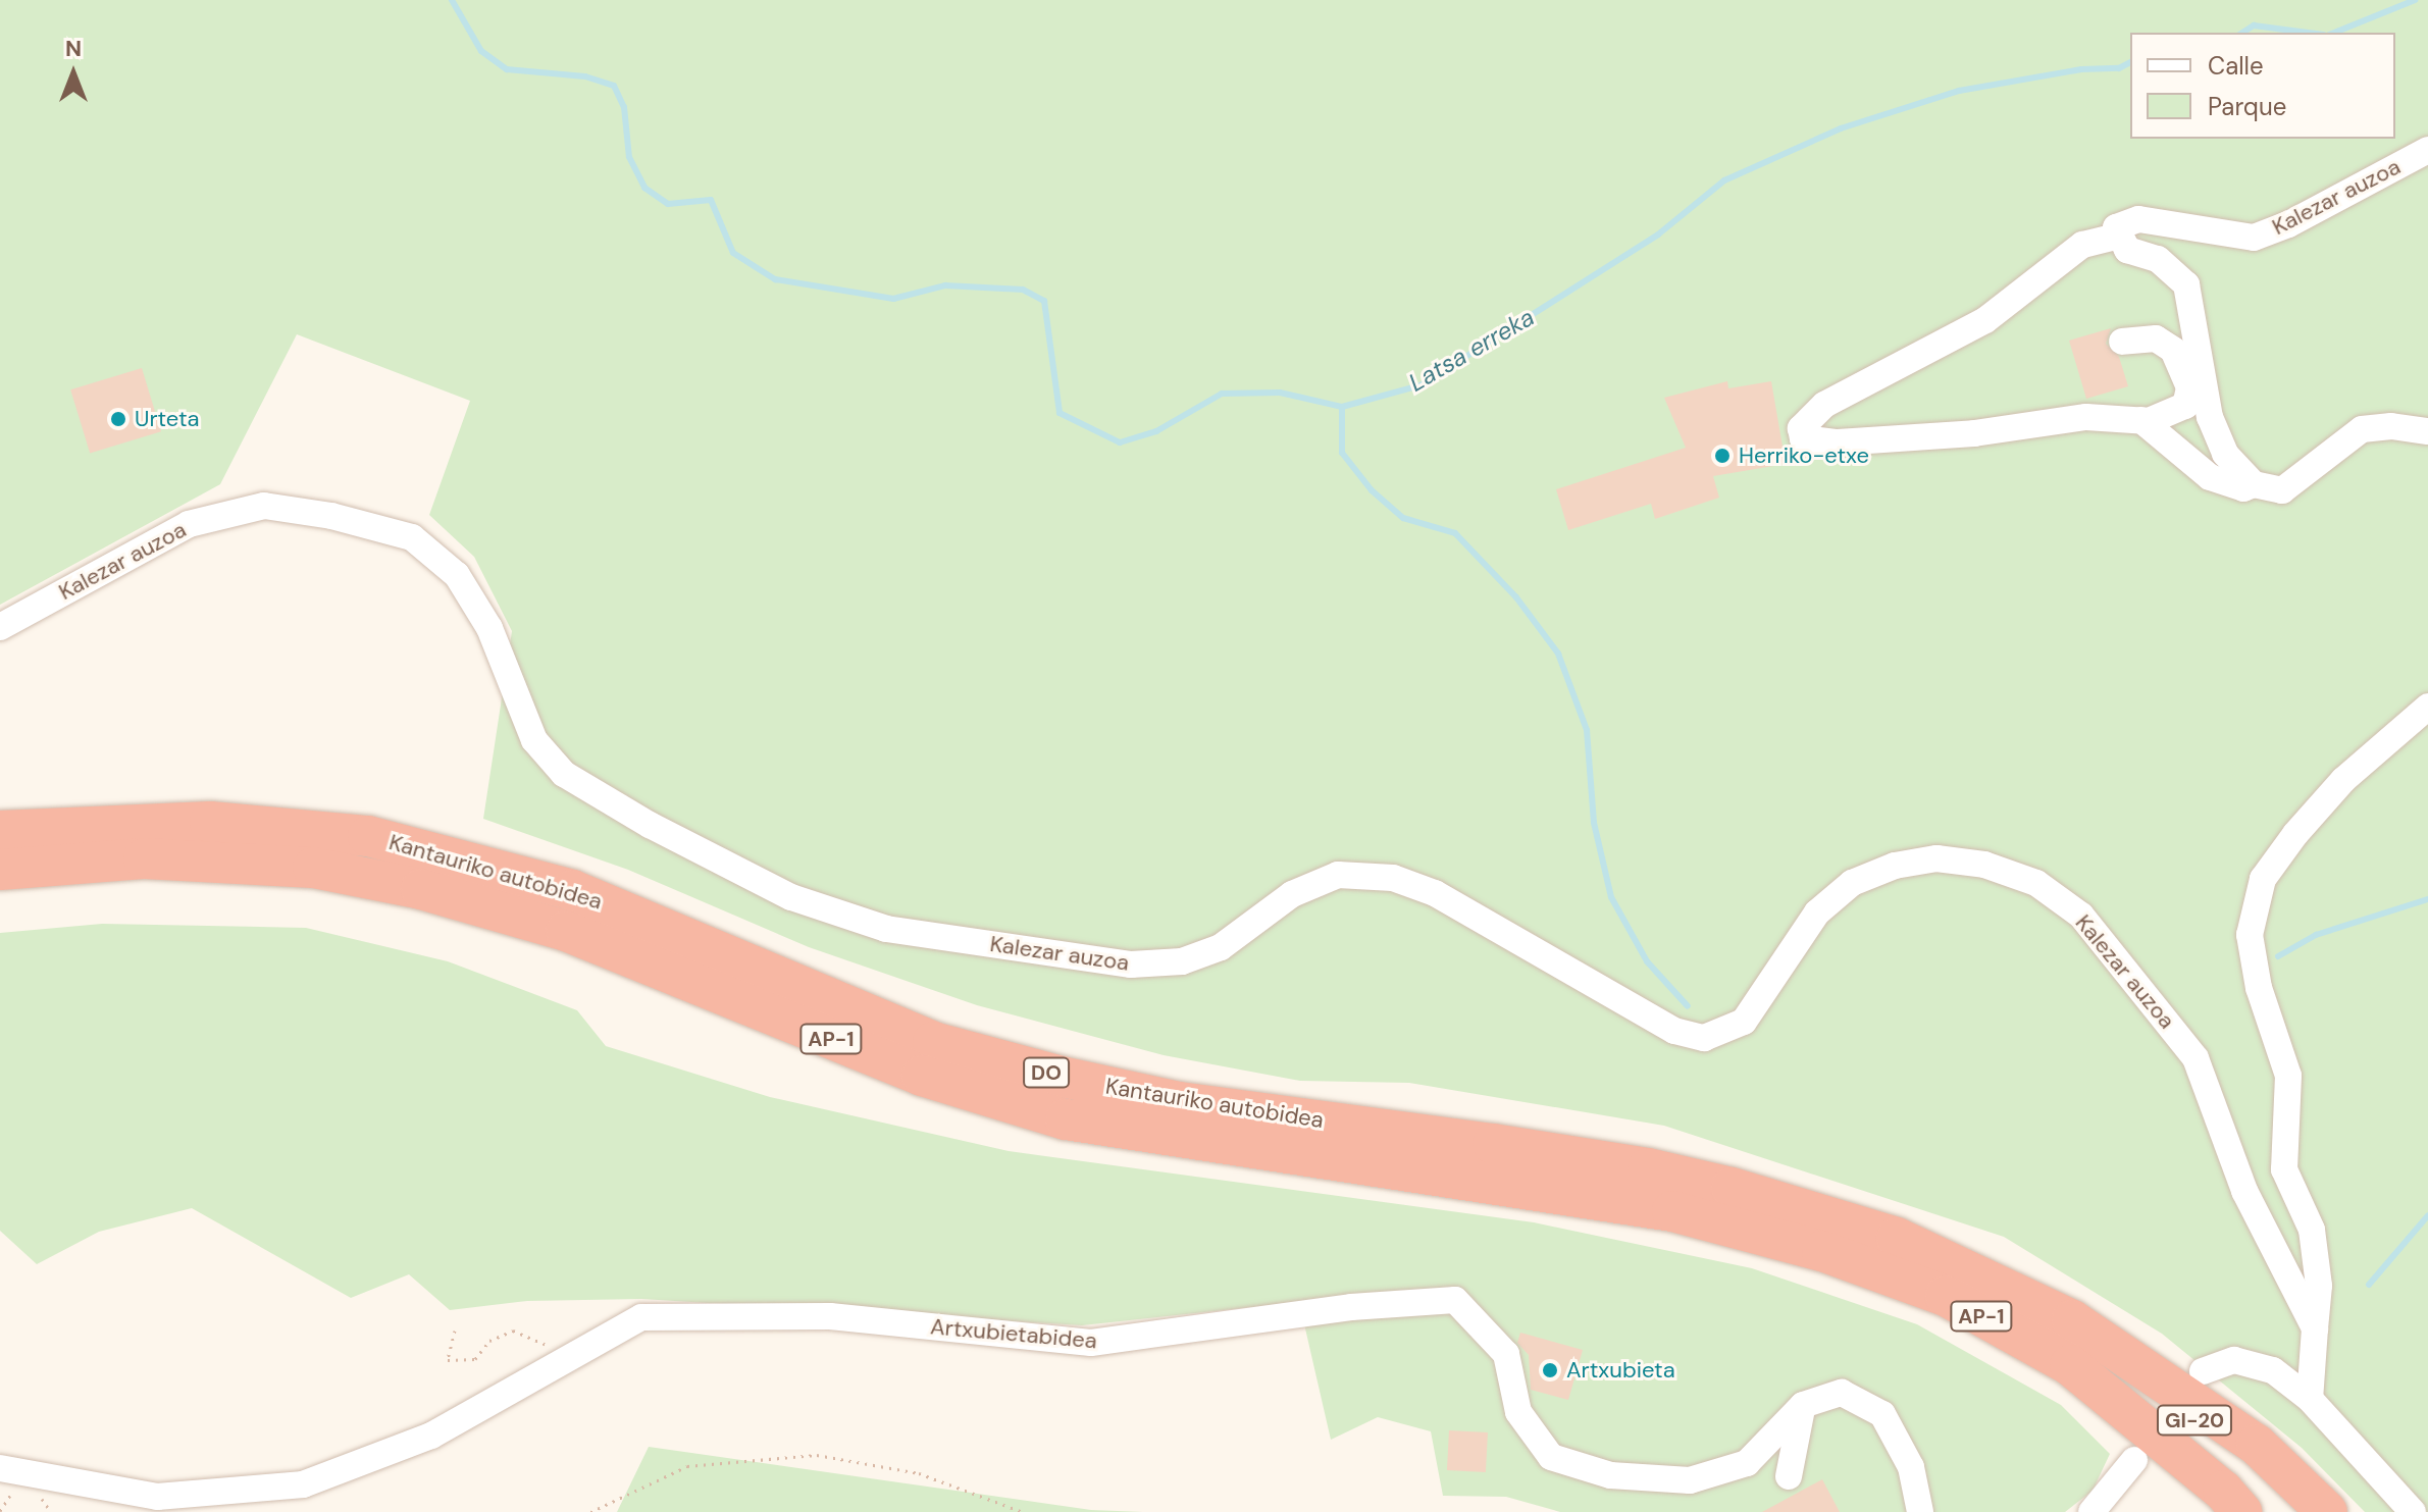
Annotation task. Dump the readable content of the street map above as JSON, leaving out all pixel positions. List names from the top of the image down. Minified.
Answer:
{"streets":{"highway":["Kantauriko autobidea","AP-1","DO","GI-20"],"street":["Kalezar auzoa","Artxubietabidea"]},"crossings":[["Kantauriko autobidea","GI-20"]],"water":["Latsa erreka"],"places":["Urteta","Herriko-etxe","Artxubieta"],"legend":["Calle","Parque"],"north":"top"}
